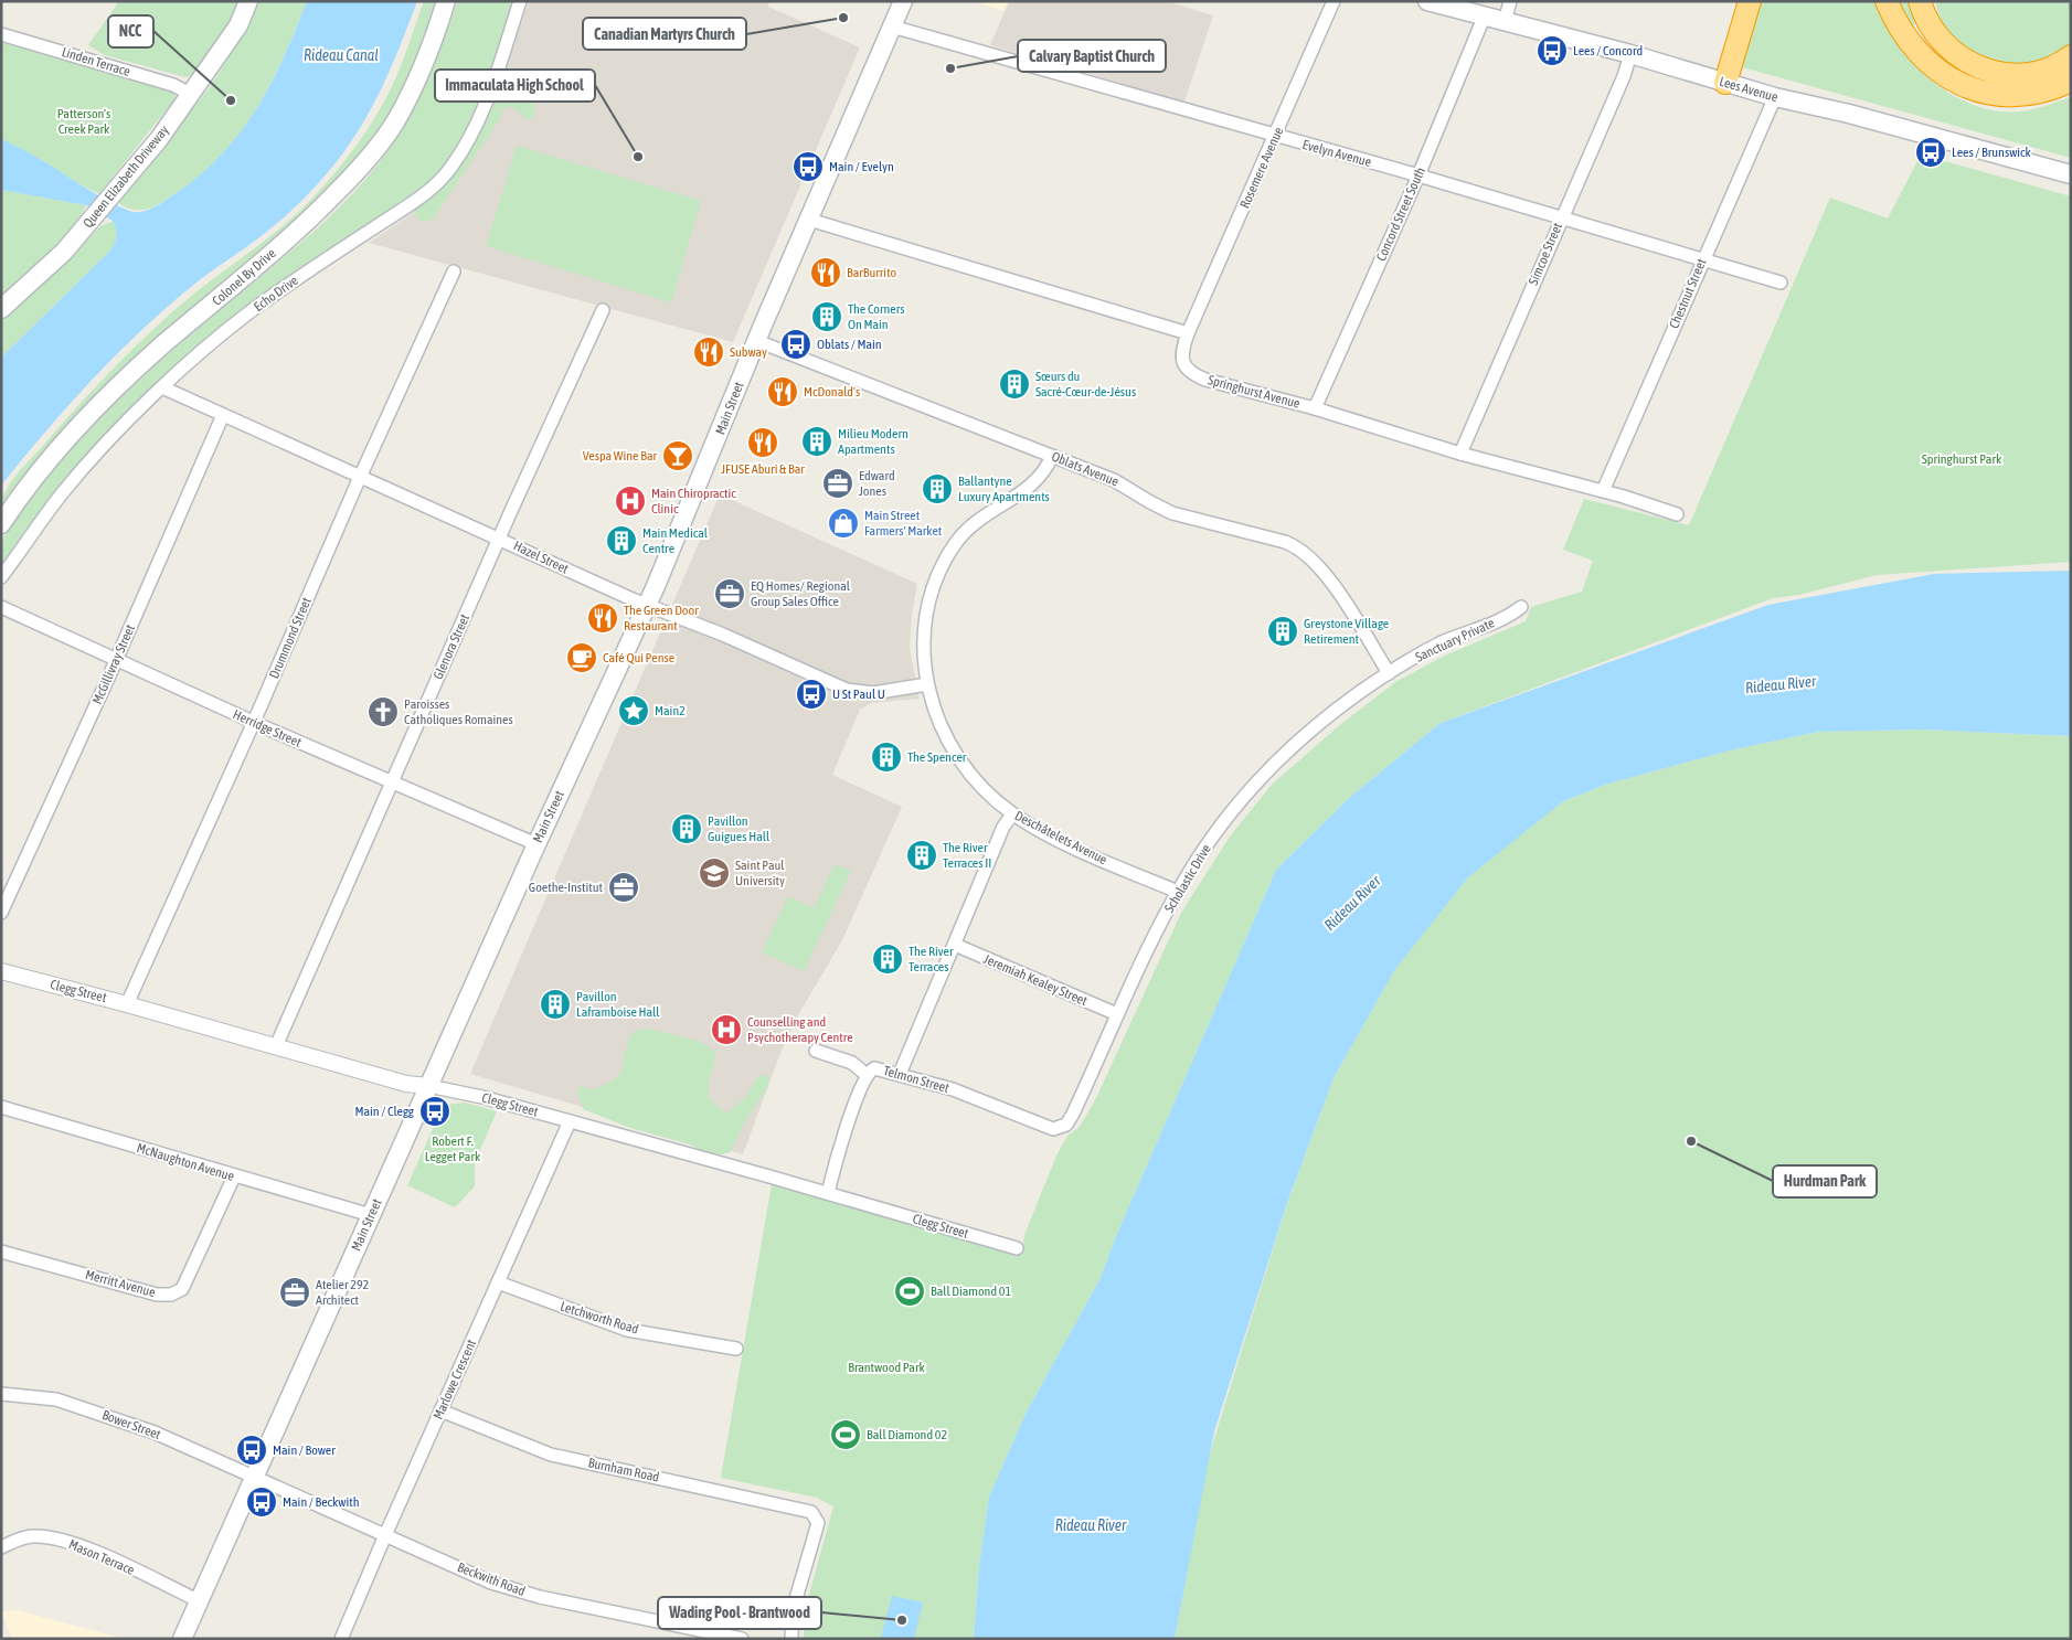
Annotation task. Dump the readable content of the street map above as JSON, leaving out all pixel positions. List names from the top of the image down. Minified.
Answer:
{"streets":{"main road":["Lees Avenue","Queen Elizabeth Driveway","Colonel By Drive","Main Street"],"street":["Linden Terrace","Evelyn Avenue","Rosemere Avenue","Concord Street South","Simcoe Street","Echo Drive","Chestnut Street","Springhurst Avenue","Oblats Avenue","Hazel Street","Drummond Street","Sanctuary Private","Glenora Street","McGillivray Street","Herridge Street","Deschâtelets Avenue","Scholastic Drive","Jeremiah Kealey Street","Clegg Street","Telmon Street","McNaughton Avenue","Merritt Avenue","Letchworth Road","Marlowe Crescent","Bower Street","Burnham Road","Mason Terrace","Beckwith Road"]},"crossings":[["Linden Terrace","Queen Elizabeth Driveway"],["Lees Avenue","Concord Street South"],["Lees Avenue","Simcoe Street"],["Lees Avenue","Chestnut Street"],["Evelyn Avenue","Rosemere Avenue"],["Evelyn Avenue","Concord Street South"],["Evelyn Avenue","Simcoe Street"],["Evelyn Avenue","Chestnut Street"],["Evelyn Avenue","Main Street"],["Rosemere Avenue","Springhurst Avenue"],["Concord Street South","Springhurst Avenue"],["Simcoe Street","Springhurst Avenue"],["Echo Drive","Hazel Street"],["Chestnut Street","Springhurst Avenue"],["Main Street","Oblats Avenue"],["Main Street","Hazel Street"],["Main Street","Herridge Street"],["Main Street","Clegg Street"],["Main Street","McNaughton Avenue"],["Main Street","Bower Street"],["Main Street","Mason Terrace"],["Main Street","Beckwith Road"],["Oblats Avenue","Sanctuary Private"],["Oblats Avenue","Deschâtelets Avenue"],["Oblats Avenue","Scholastic Drive"],["Hazel Street","Drummond Street"],["Hazel Street","Glenora Street"],["Hazel Street","McGillivray Street"],["Hazel Street","Deschâtelets Avenue"],["Drummond Street","Herridge Street"],["Drummond Street","Clegg Street"],["Sanctuary Private","Scholastic Drive"],["Glenora Street","Herridge Street"],["Glenora Street","Clegg Street"],["McGillivray Street","Herridge Street"],["Deschâtelets Avenue","Scholastic Drive"],["Scholastic Drive","Jeremiah Kealey Street"],["Scholastic Drive","Telmon Street"],["Clegg Street","Telmon Street"],["Clegg Street","Marlowe Crescent"],["McNaughton Avenue","Merritt Avenue"],["Letchworth Road","Marlowe Crescent"],["Marlowe Crescent","Burnham Road"],["Marlowe Crescent","Beckwith Road"],["Bower Street","Beckwith Road"]],"water":["Rideau Canal","Rideau River"],"parks":["Patterson's Creek Park","Springhurst Park","Robert F. Legget Park","Brantwood Park"],"places":{"other":["Canadian Martyrs Church","Calvary Baptist Church","NCC","Immaculata High School","Hurdman Park","Wading Pool - Brantwood"],"bus stop":["Lees / Concord","Lees / Brunswick","Main / Evelyn","Oblats / Main","U St Paul U","Main / Clegg","Main / Bower","Main / Beckwith"],"restaurant":["BarBurrito","Subway","McDonald's","JFUSE Aburi & Bar","The Green Door Restaurant"],"building":["The Corners On Main","Sœurs du Sacré-Cœur-de-Jésus","Milieu Modern Apartments","Ballantyne Luxury Apartments","Main Medical Centre","Greystone Village Retirement","The Spencer","Pavillon Guigues Hall","The River Terraces II","The River Terraces","Pavillon Laframboise Hall"],"bar":["Vespa Wine Bar"],"office":["Edward Jones","EQ Homes/ Regional Group Sales Office","Goethe-Institut","Atelier 292 Architect"],"hospital":["Main Chiropractic Clinic","Counselling and Psychotherapy Centre"],"shop":["Main Street Farmers' Market"],"cafe":["Café Qui Pense"],"place":["Main2"],"church":["Paroisses Catholiques Romaines"],"school or university":["Saint Paul University"],"sports":["Ball Diamond 01","Ball Diamond 02"]}}
